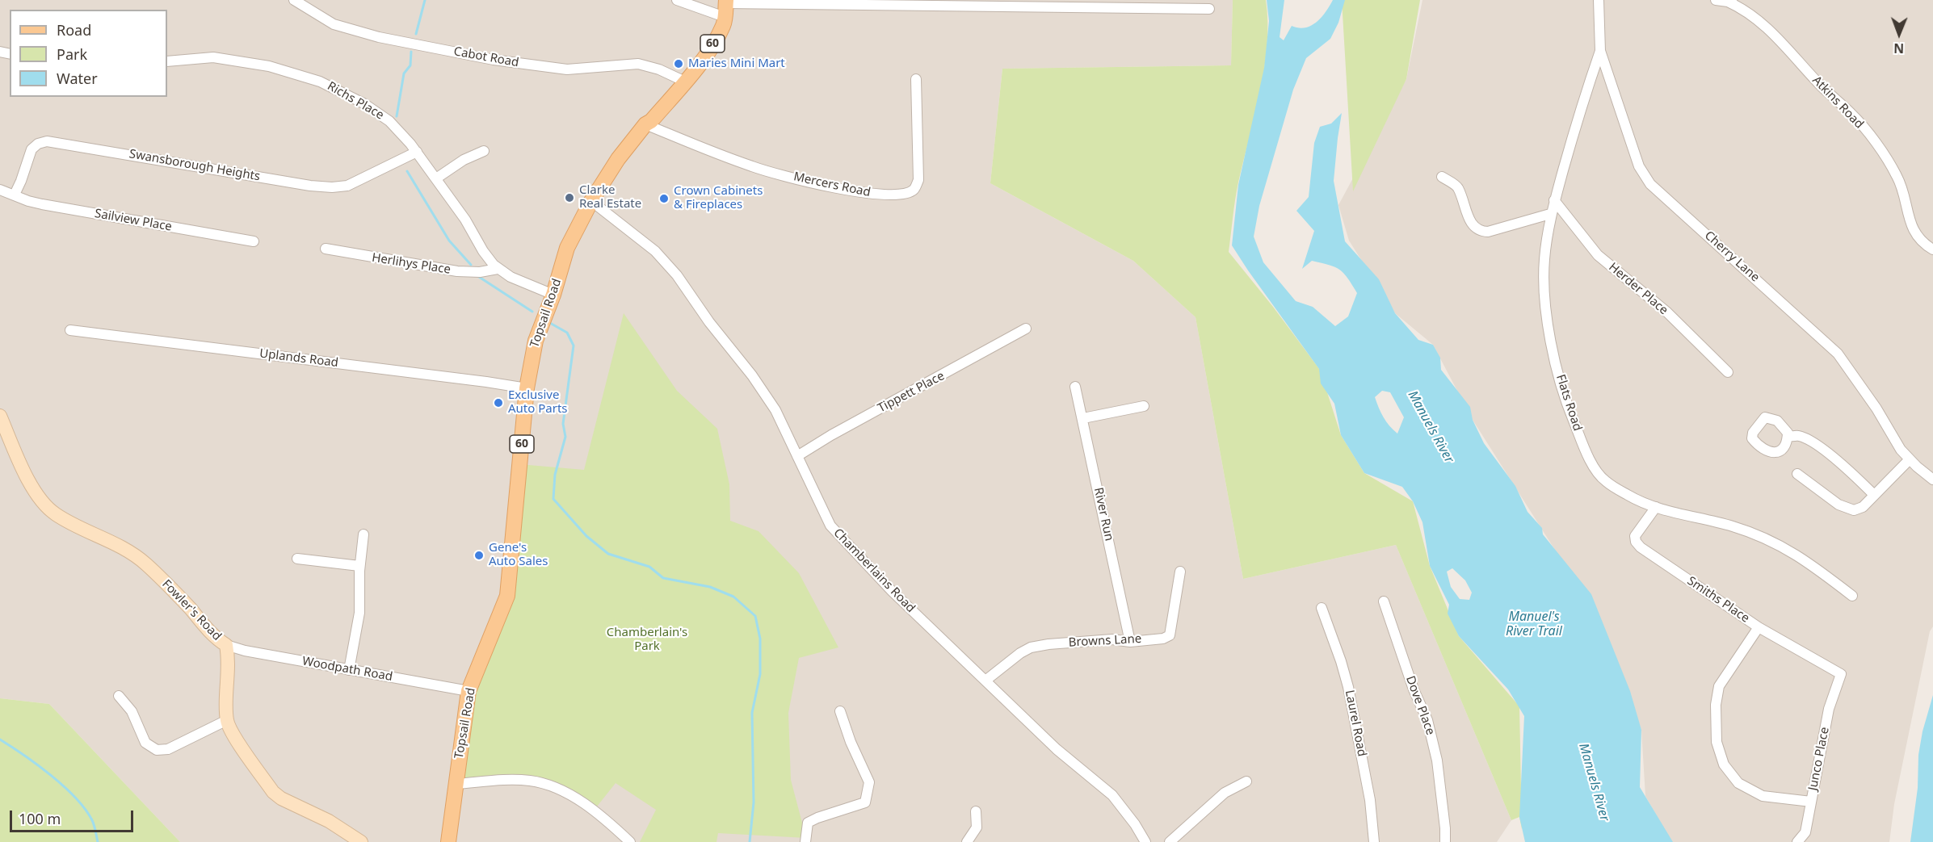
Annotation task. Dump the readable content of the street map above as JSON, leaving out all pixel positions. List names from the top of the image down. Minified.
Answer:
{"streets":{"main road":["60","Topsail Road"],"street":["Cabot Road","Richs Place","Atkins Road","Swansborough Heights","Mercers Road","Sailview Place","Cherry Lane","Herlihys Place","Herder Place","Uplands Road","Tippett Place","Flats Road","River Run","Chamberlains Road","Smiths Place","Fowler's Road","Browns Lane","Woodpath Road","Dove Place","Laurel Road","Junco Place"]},"crossings":[["Cabot Road","Topsail Road"],["Richs Place","Swansborough Heights"],["Richs Place","Herlihys Place"],["Richs Place","Topsail Road"],["Swansborough Heights","Sailview Place"],["Mercers Road","Topsail Road"],["Cherry Lane","Flats Road"],["Herder Place","Flats Road"],["Topsail Road","Uplands Road"],["Topsail Road","Chamberlains Road"],["Topsail Road","Woodpath Road"],["Tippett Place","Chamberlains Road"],["Flats Road","Smiths Place"],["River Run","Browns Lane"],["Chamberlains Road","Browns Lane"],["Smiths Place","Junco Place"],["Fowler's Road","Woodpath Road"]],"water":["Manuels River","Manuel's River Trail"],"parks":["Chamberlain's Park"],"places":["Maries Mini Mart","Clarke Real Estate","Crown Cabinets & Fireplaces","Exclusive Auto Parts","Gene's Auto Sales"],"legend":["Road","Park","Water"],"scale_bar":"100 m","north":"bottom"}
